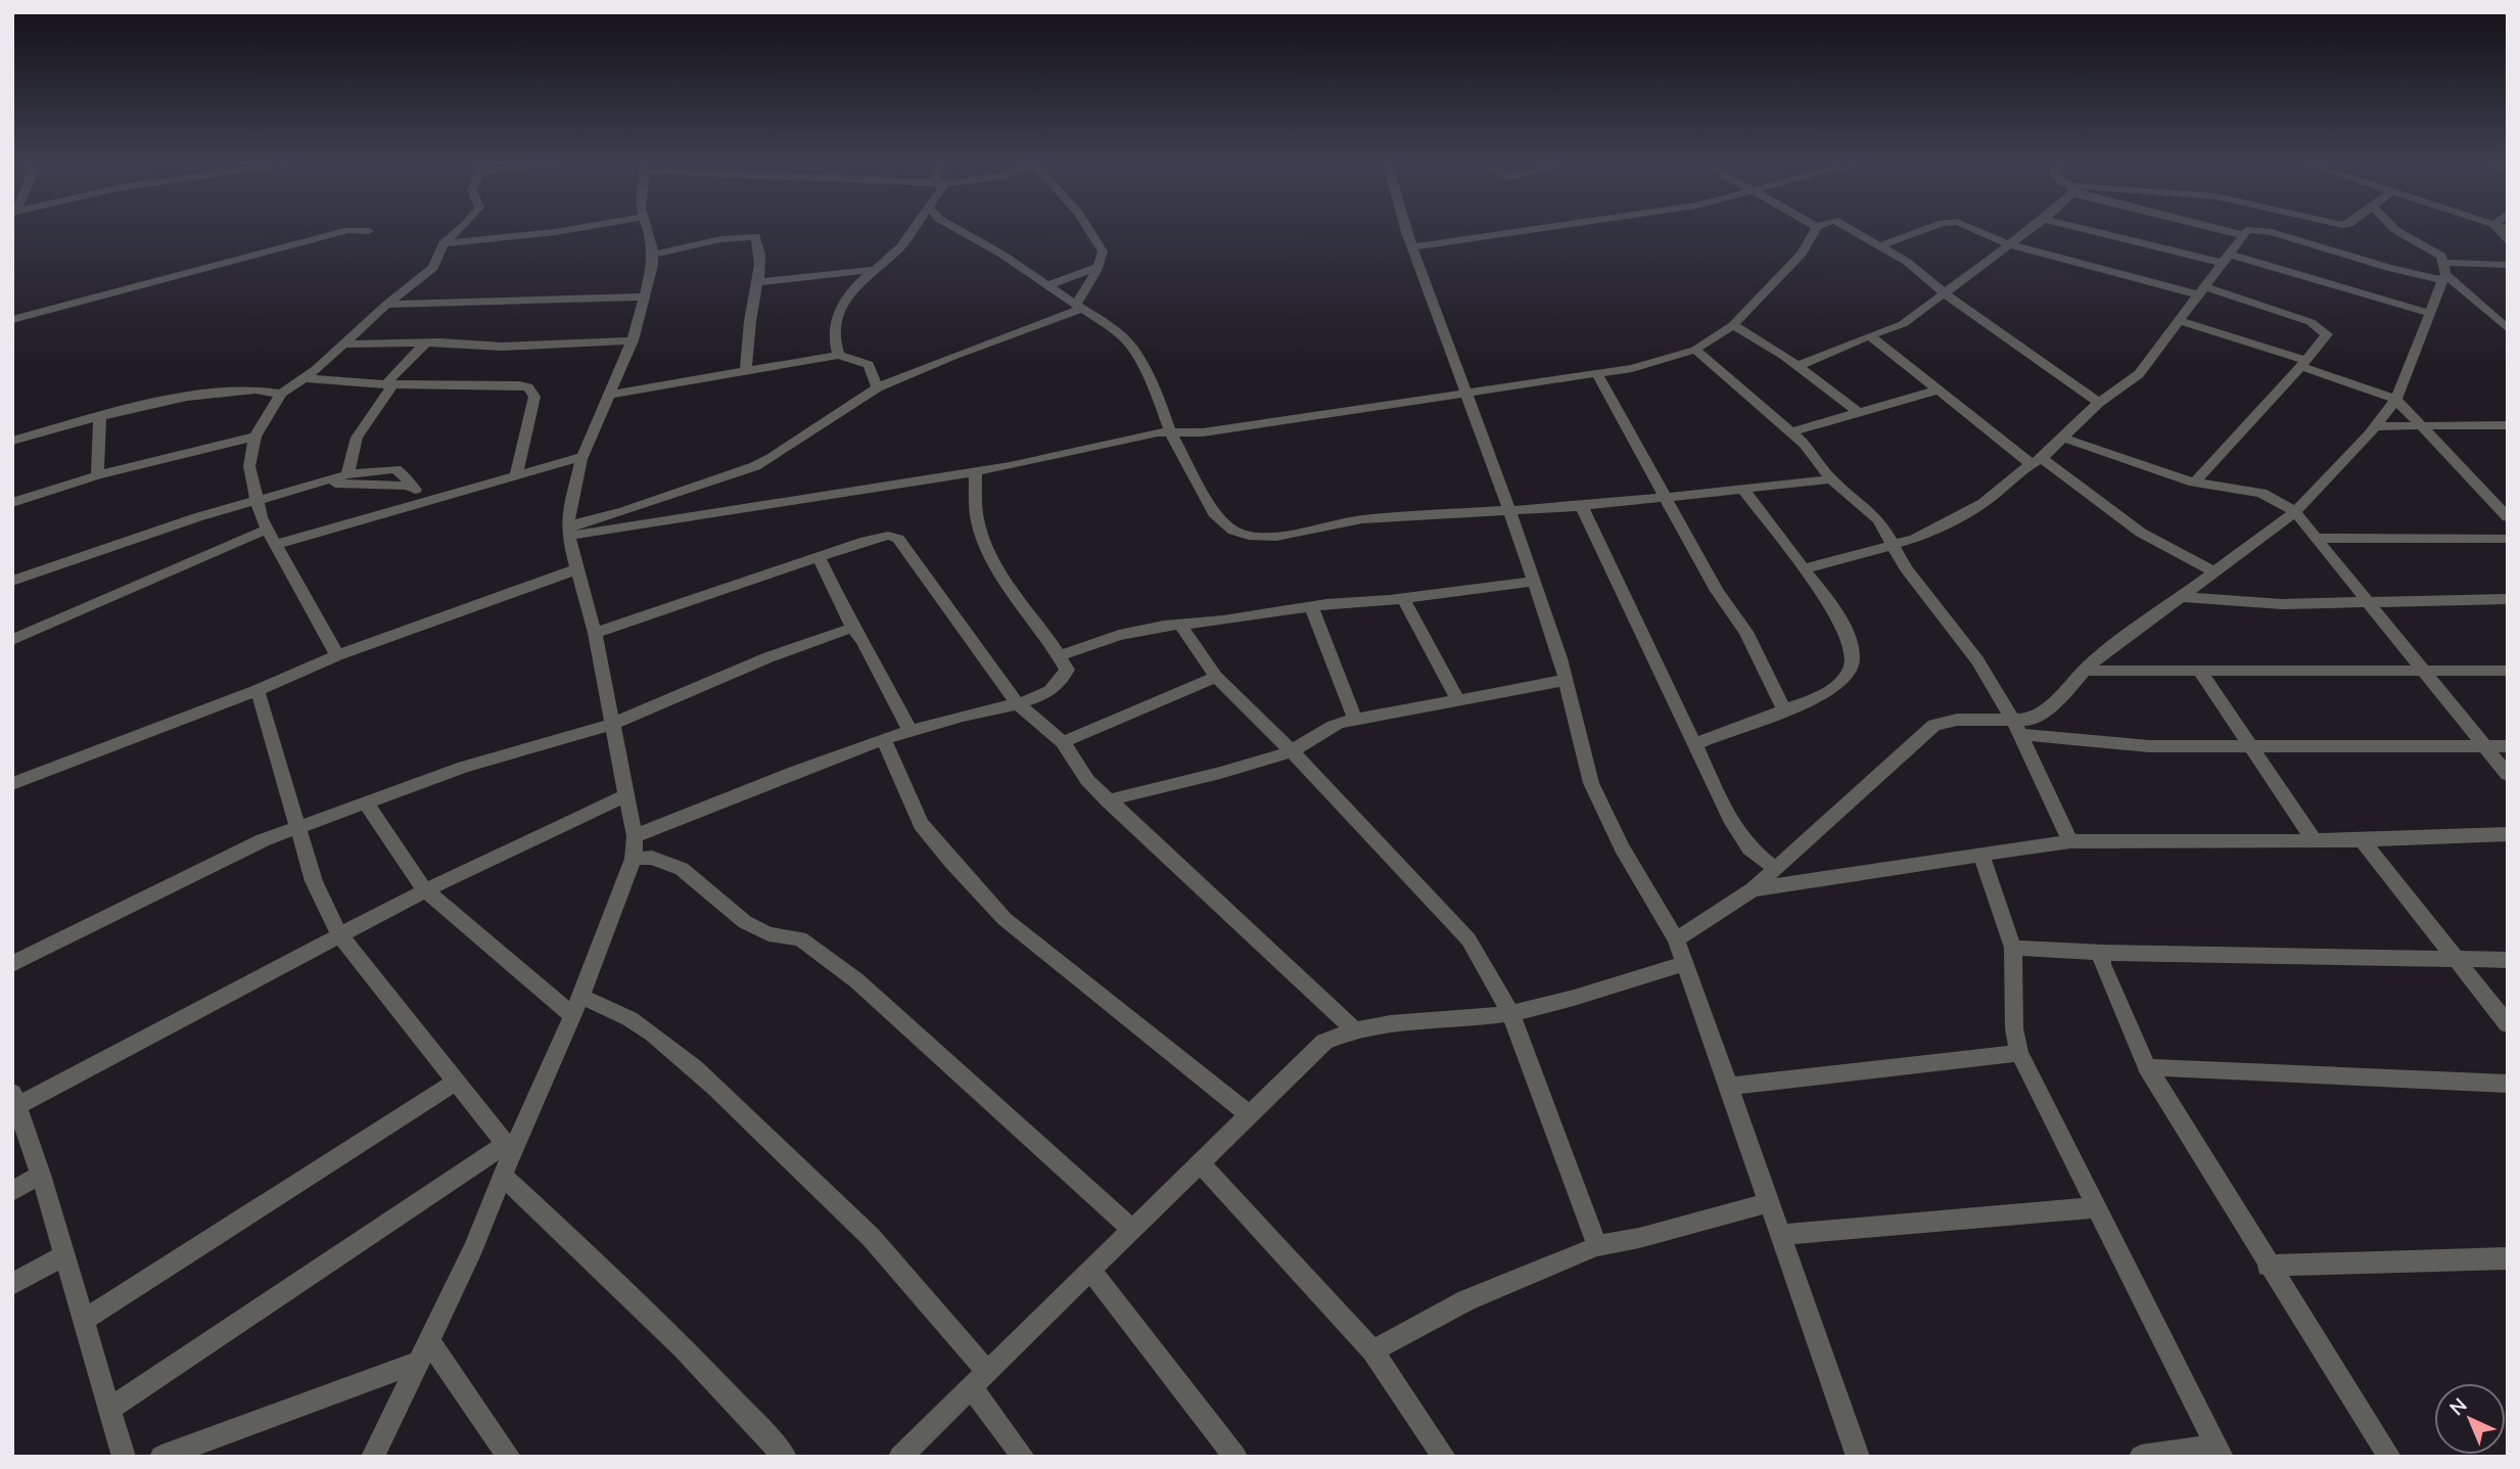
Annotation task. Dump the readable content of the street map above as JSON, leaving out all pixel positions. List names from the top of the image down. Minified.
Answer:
{"north":"top left"}
